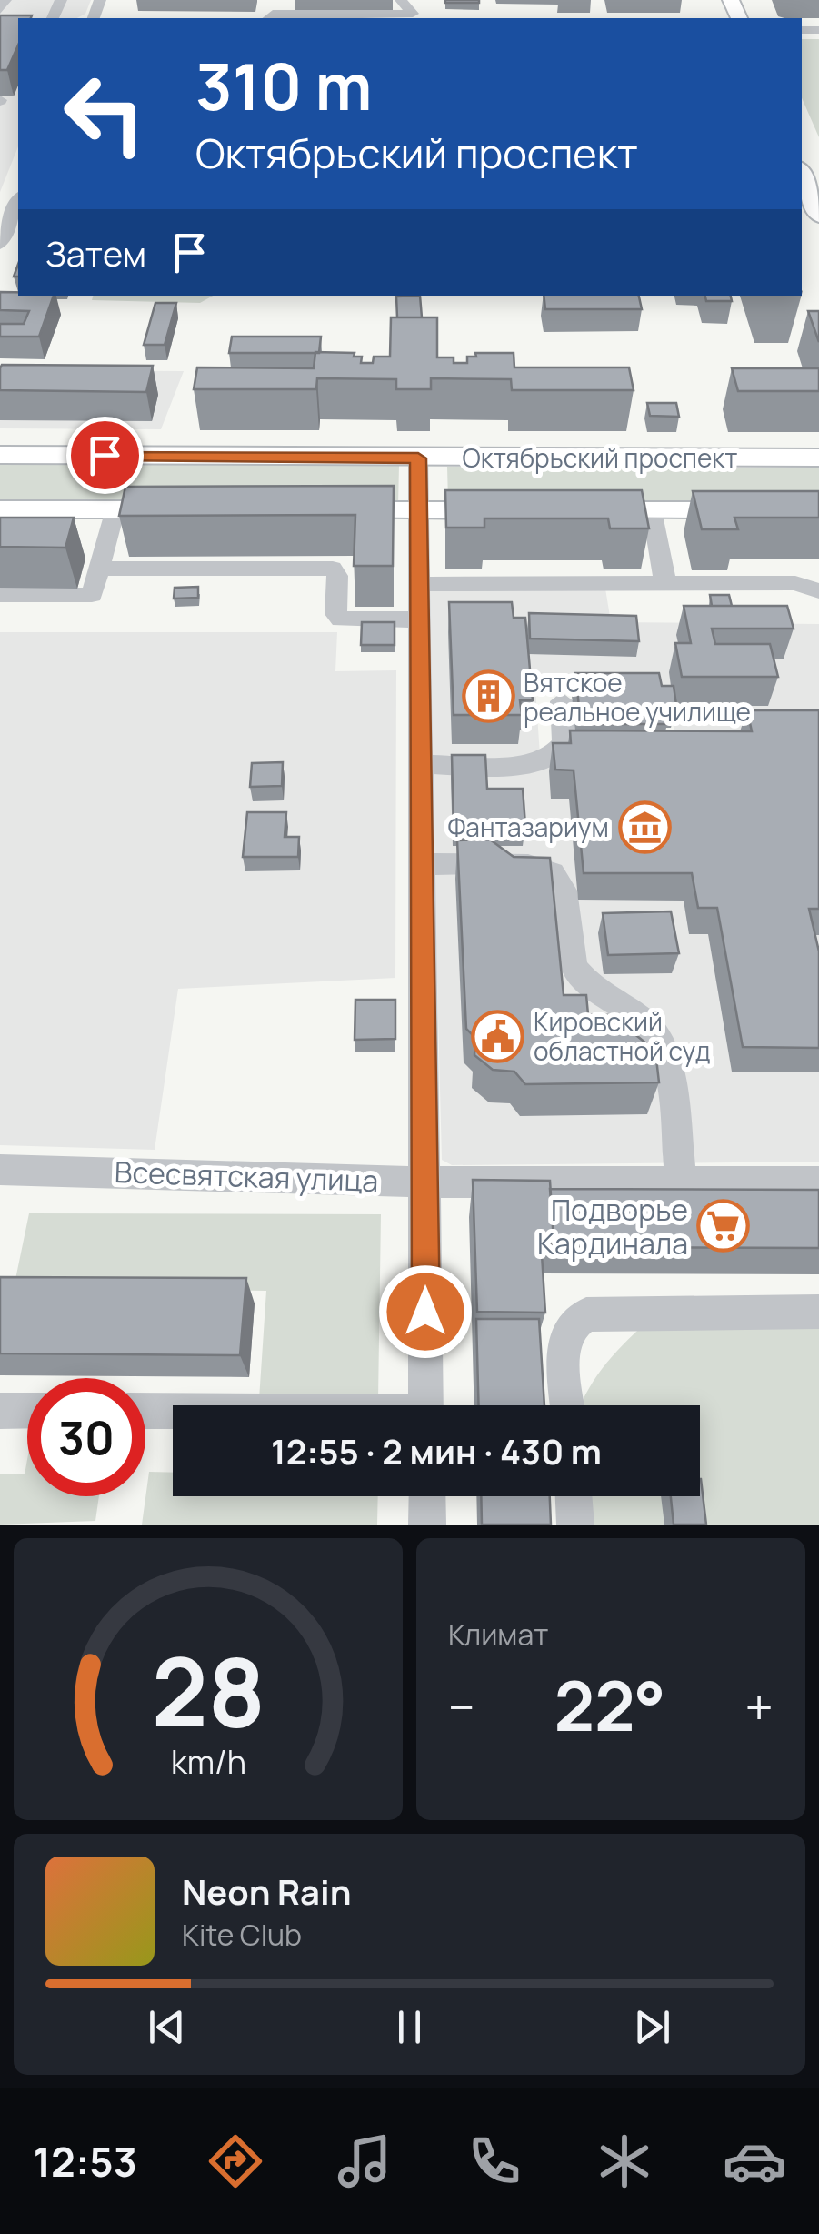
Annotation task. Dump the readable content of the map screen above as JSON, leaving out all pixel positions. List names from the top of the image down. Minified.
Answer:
{"streets":{"main road":["Октябрьский проспект"],"street":["Всесвятская улица"]},"places":{"building":["Вятское реальное училище"],"museum":["Фантазариум"],"public building":["Кировский областной суд"],"supermarket":["Подворье Кардинала"]},"page":{"turn":["310 m","Октябрьский проспект"],"then":"Затем","limit":"30","trip":"12:55 · 2 мин · 430 m","tile":"Климат","heat":["−","22°","+"],"song":["Neon Rain","Kite Club"],"tabs":"12:53","gauge":["28","km/h"]}}
